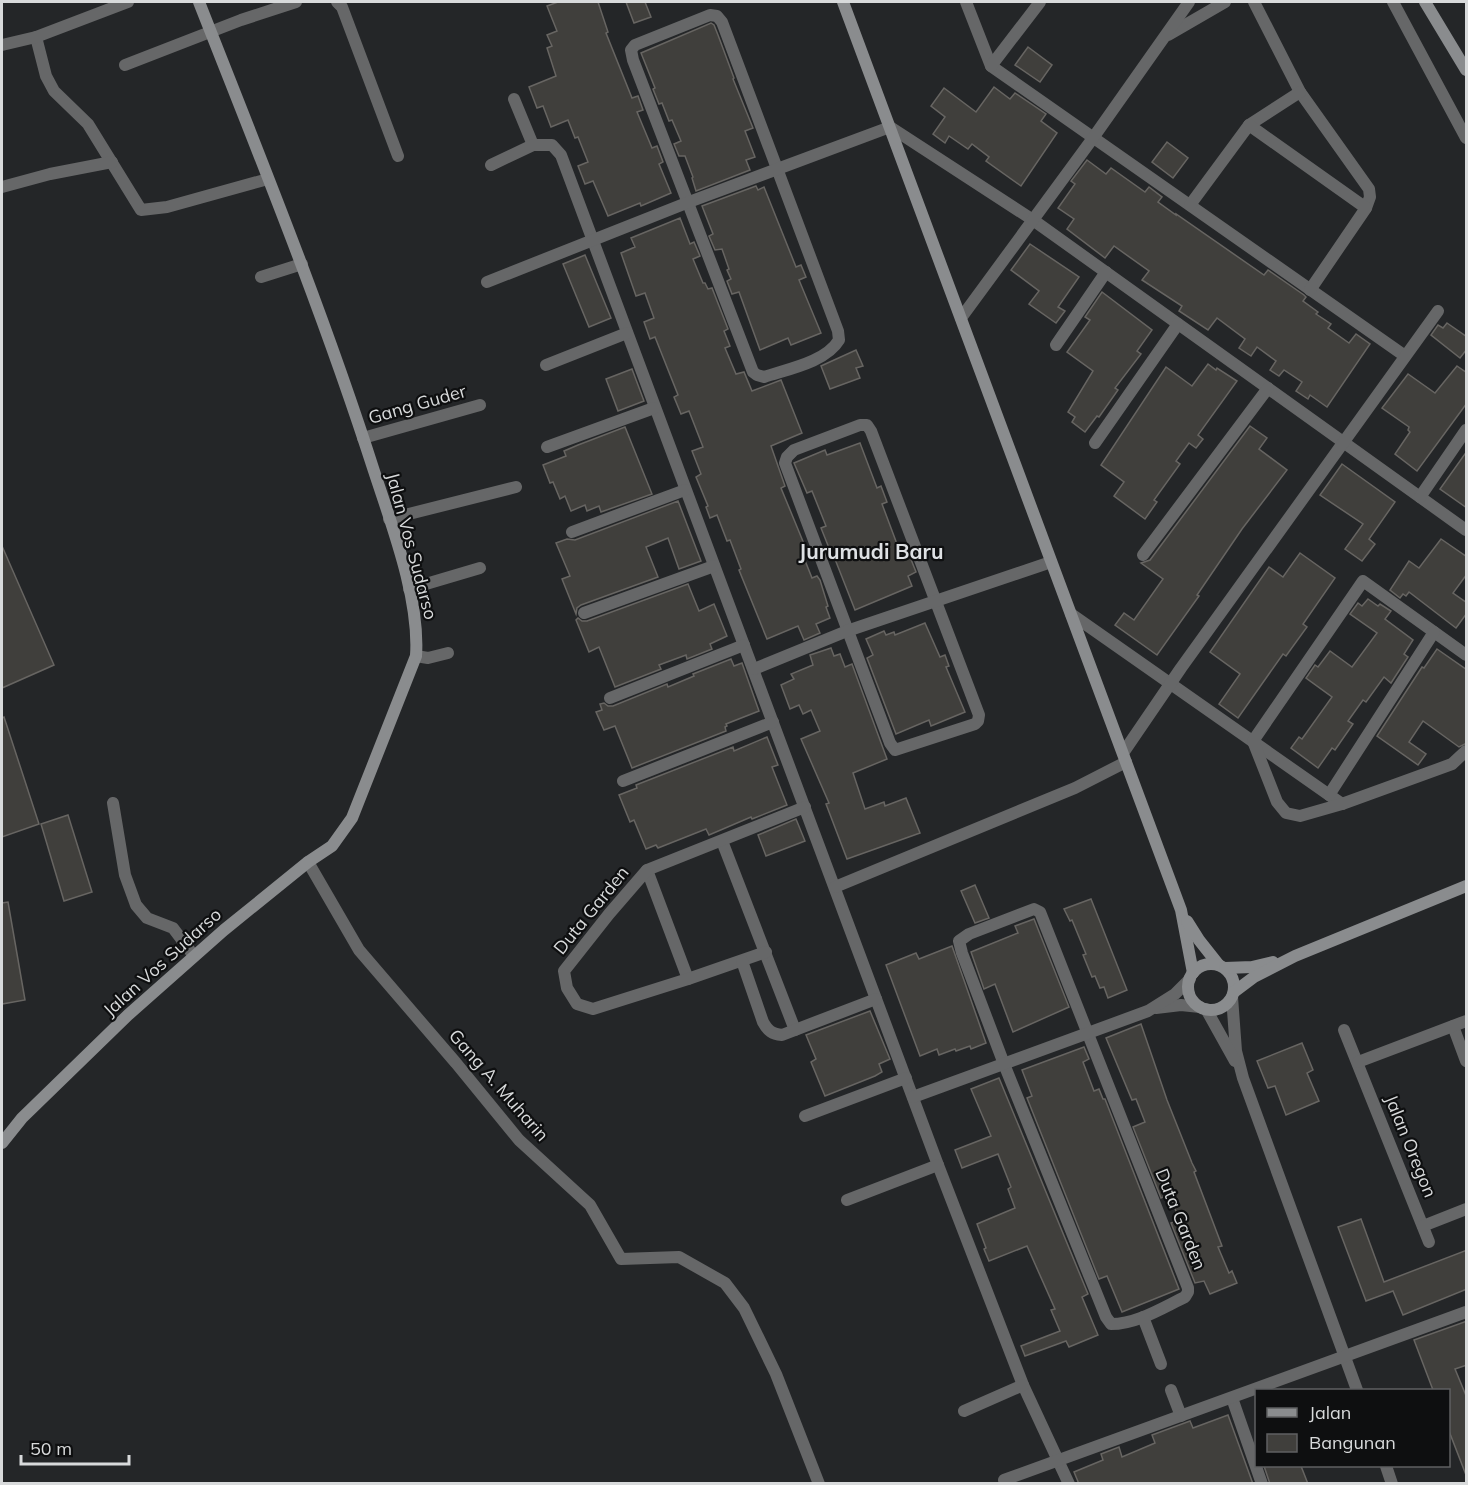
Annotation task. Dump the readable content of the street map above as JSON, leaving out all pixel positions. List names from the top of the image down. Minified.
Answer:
{"streets":{"street":["Gang Guder","Jalan Vos Sudarso","Duta Garden","Gang A. Muharin","Jalan Oregon"]},"crossings":[["Gang Guder","Jalan Vos Sudarso"],["Jalan Vos Sudarso","Gang A. Muharin"]],"districts":["Jurumudi Baru"],"legend":["Jalan","Bangunan"],"scale_bar":"50 m"}
